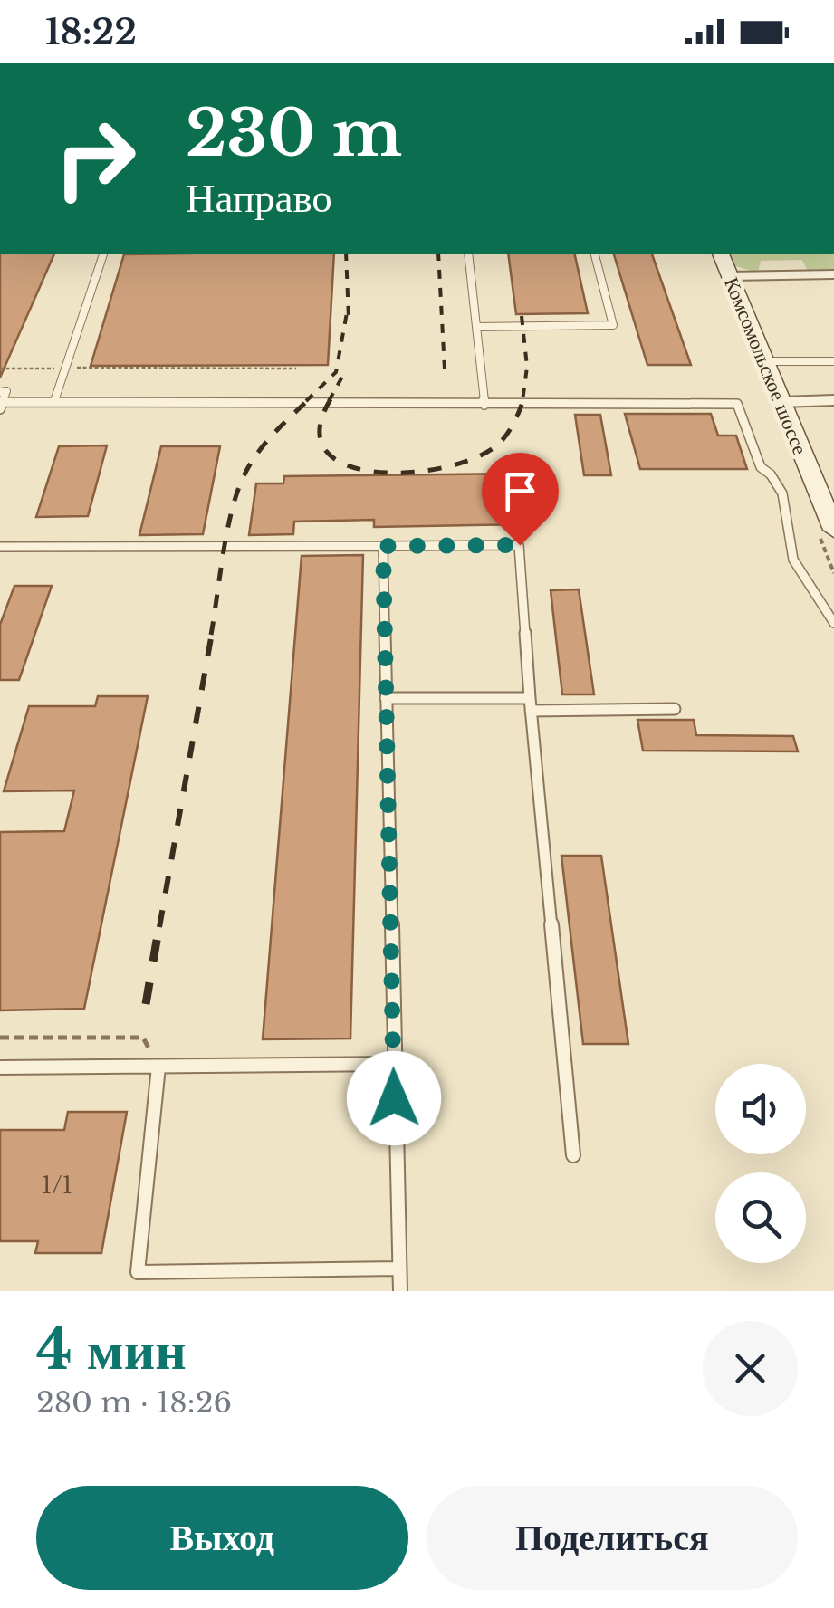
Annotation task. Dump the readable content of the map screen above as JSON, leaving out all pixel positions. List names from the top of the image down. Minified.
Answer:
{"streets":{"main road":["Комсомольское шоссе"]},"house_numbers":["1/1"],"page":{"status":"18:22","turn":["230 m","Направо"],"heading":["4 мин","280 m · 18:26"],"buttons":["Выход","Поделиться"]}}
